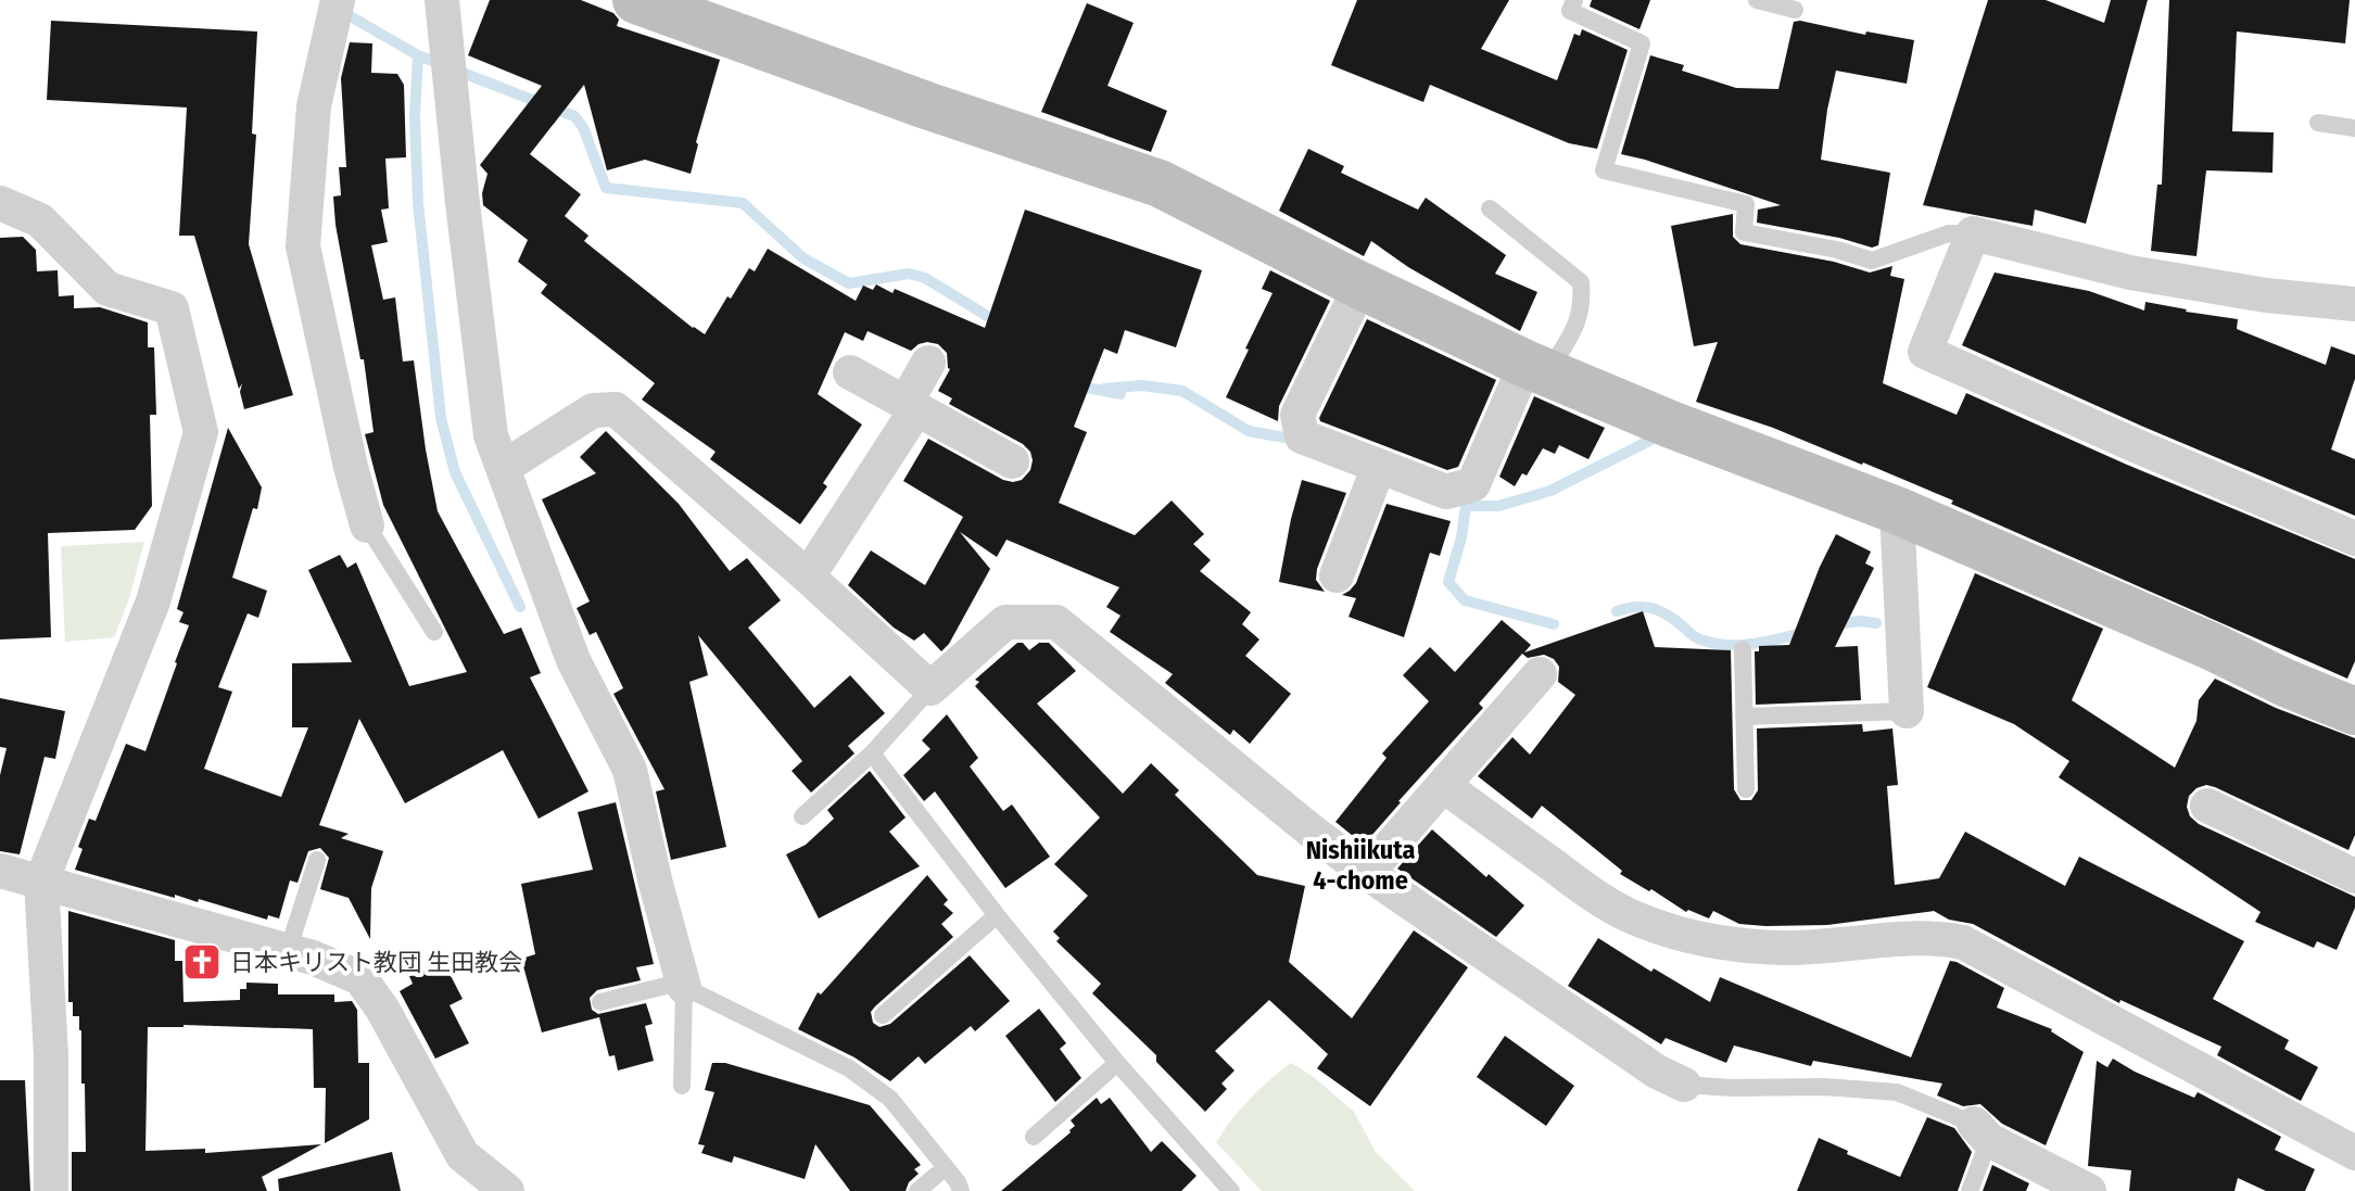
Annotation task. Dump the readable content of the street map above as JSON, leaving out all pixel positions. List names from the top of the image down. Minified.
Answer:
{"districts":["Nishiikuta 4-chome"],"places":{"church":["日本キリスト教団 生田教会"]}}
